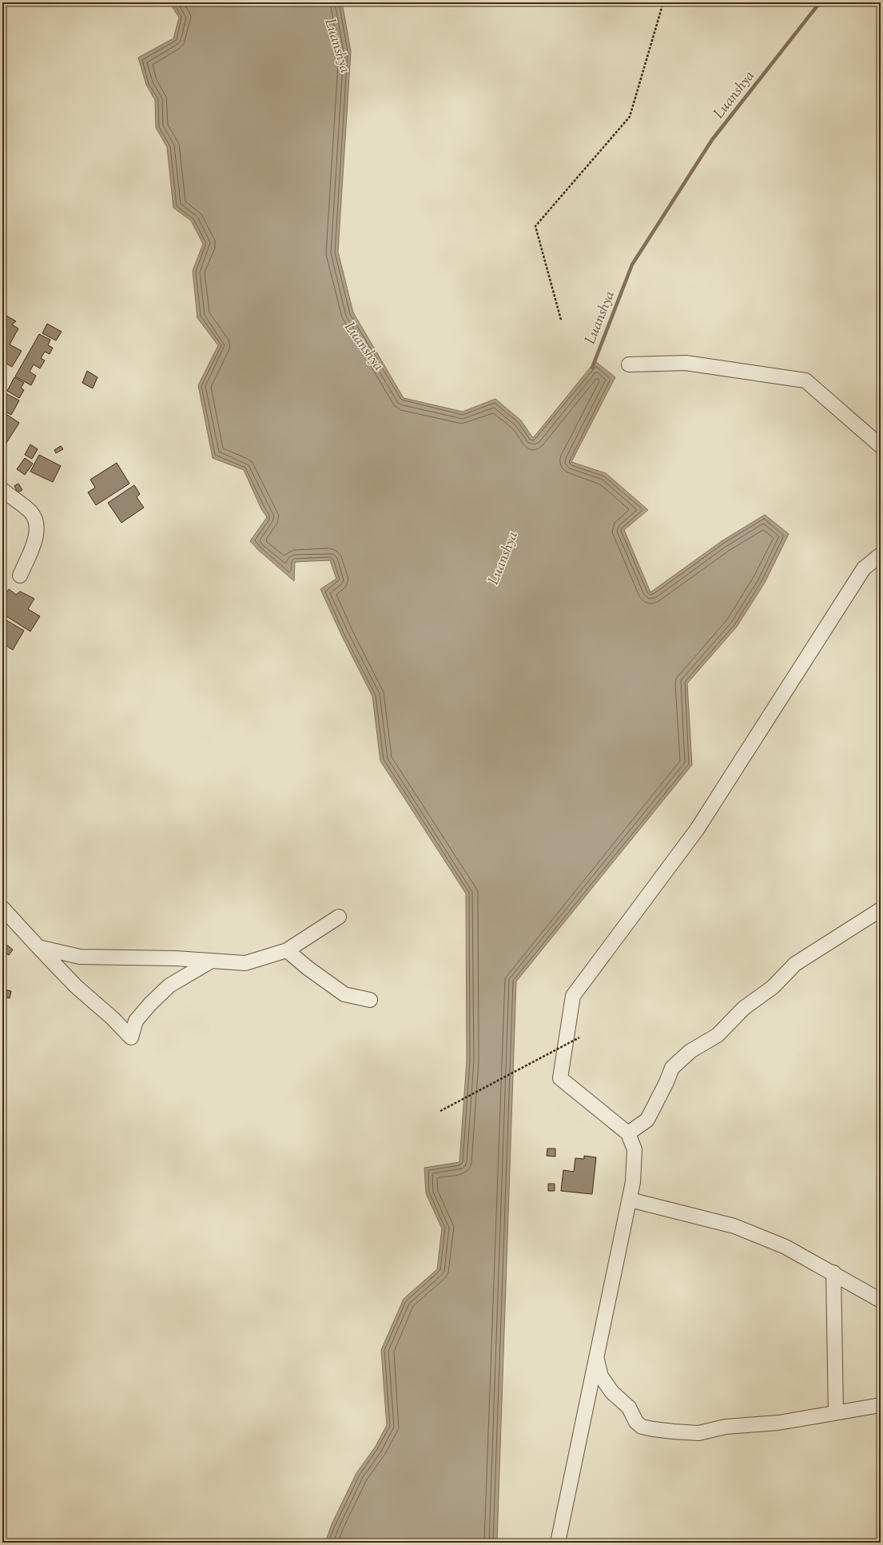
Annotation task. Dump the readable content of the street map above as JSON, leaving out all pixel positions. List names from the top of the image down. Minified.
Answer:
{"water":["Luanshya"]}
